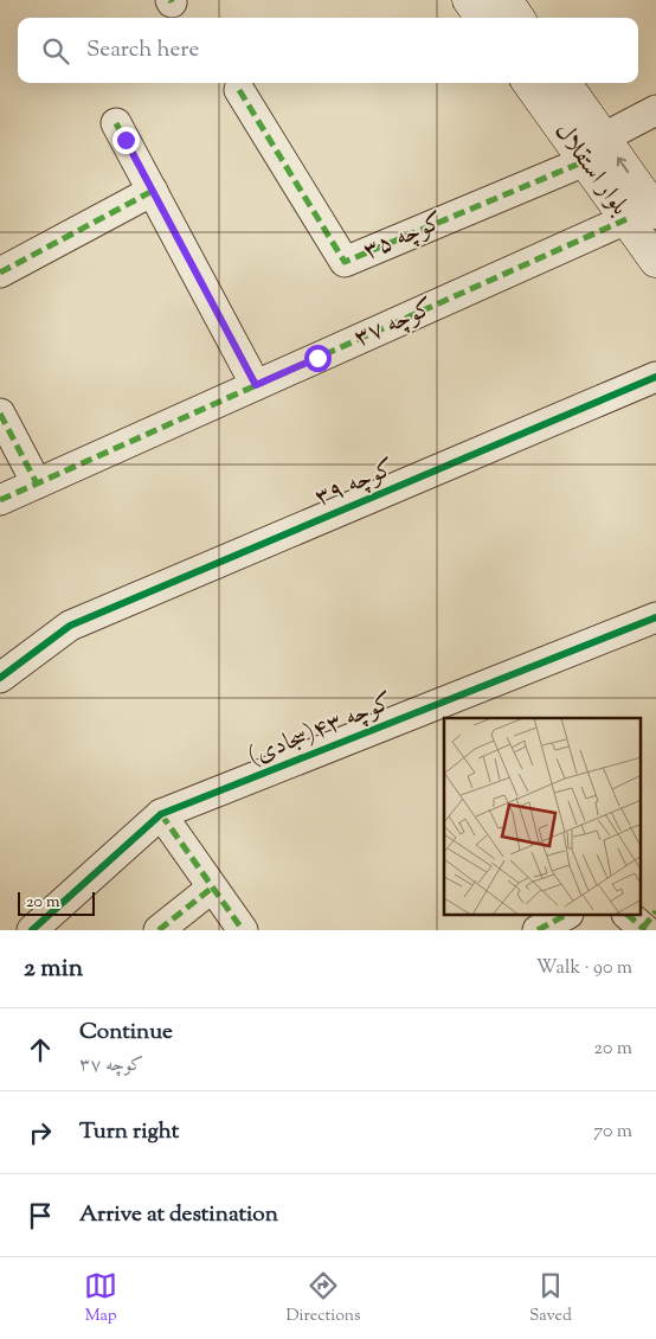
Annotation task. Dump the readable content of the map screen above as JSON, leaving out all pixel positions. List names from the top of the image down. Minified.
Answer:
{"streets":{"main road":["بلوار استقلال"],"street":["کوچه ۳۵","کوچه ۳۷","کوچه ۳۹","کوچه ۴۳(سجادی)"]},"crossings":[["بلوار استقلال","کوچه ۳۵"],["بلوار استقلال","کوچه ۳۷"]],"scale_bar":"20 m","page":{"search":"Search here","scale":"20 m","heading":["2 min","Walk · 90 m"],"list":[["Continue","کوچه ۳۷","20 m"],["Turn right","70 m"],"Arrive at destination"],"nav":["Map","Directions","Saved"]}}
